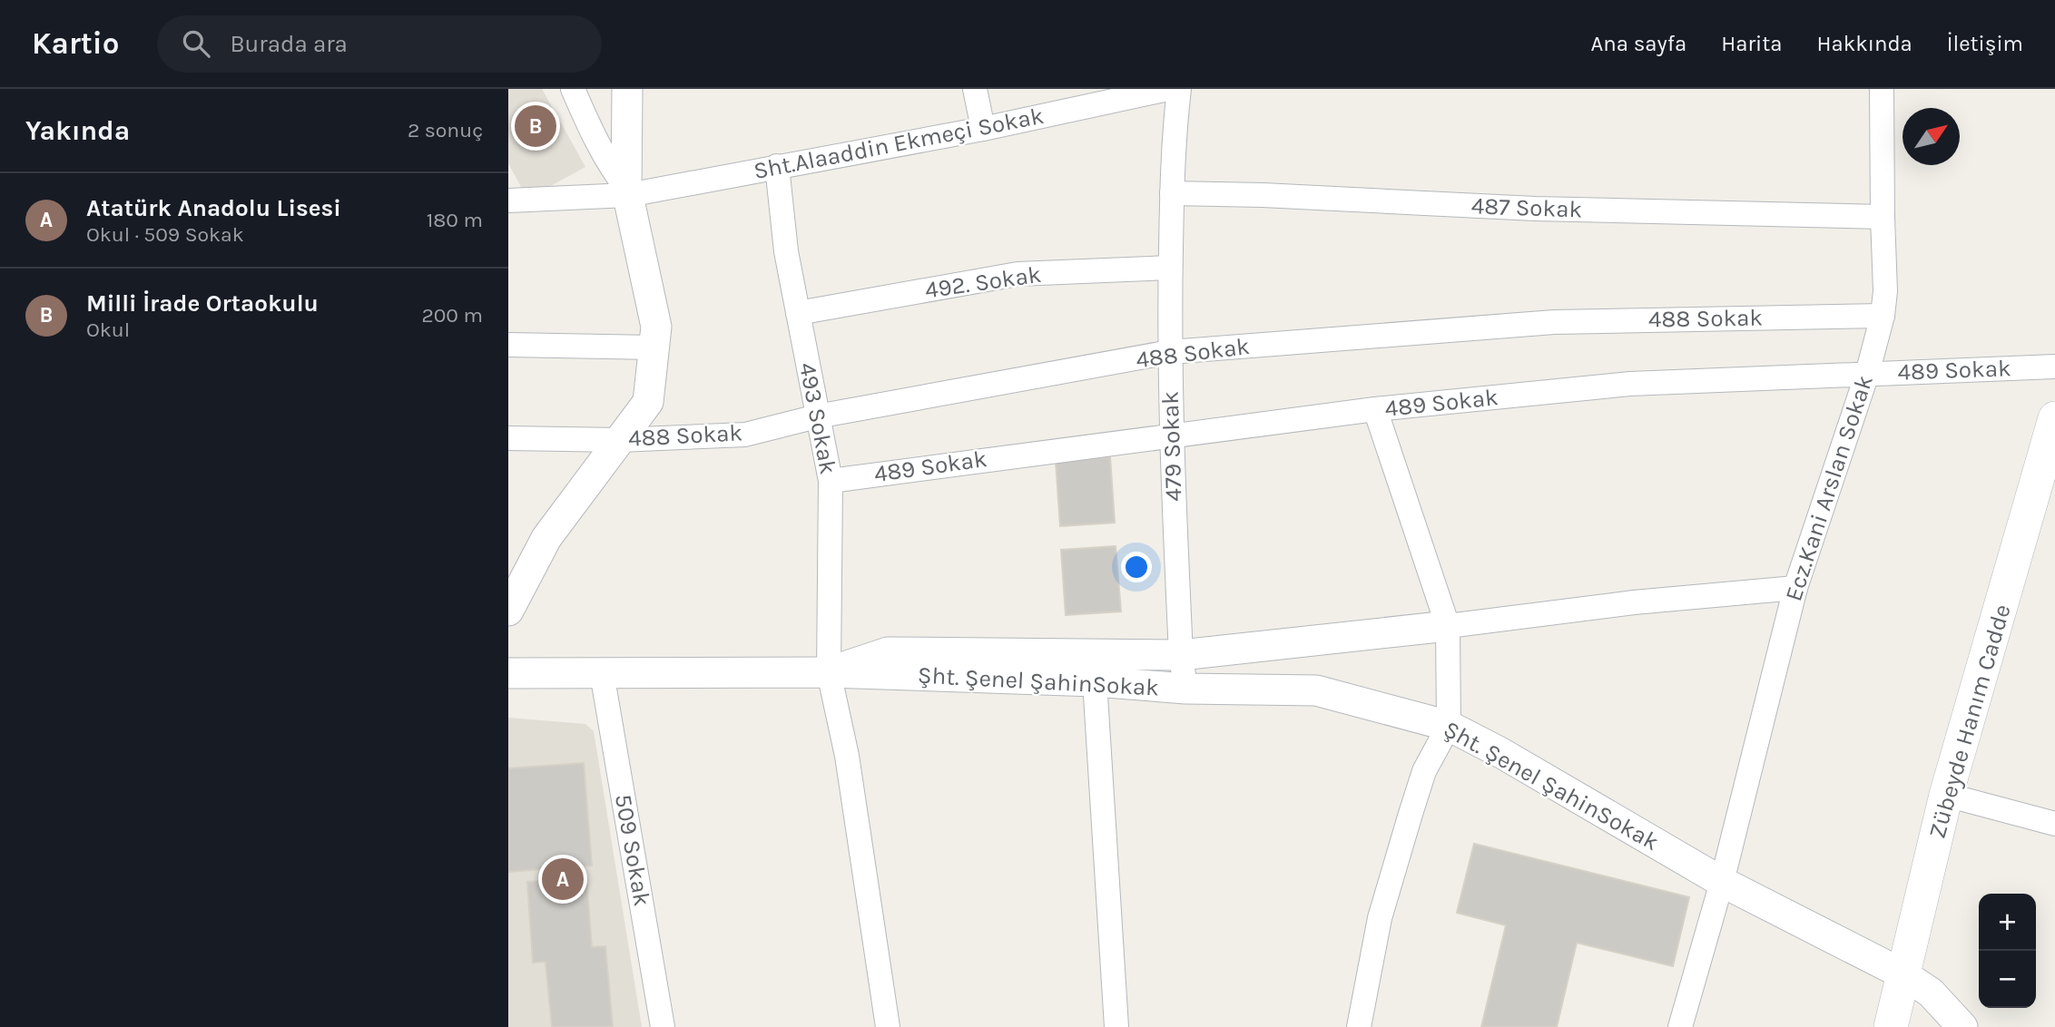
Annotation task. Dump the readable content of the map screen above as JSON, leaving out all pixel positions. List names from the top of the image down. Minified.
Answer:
{"streets":{"main road":["Zübeyde Hanım Cadde"],"street":["Sht.Alaaddin Ekmeçi Sokak","487 Sokak","492. Sokak","488 Sokak","489 Sokak","493 Sokak","479 Sokak","Ecz.Kani Arslan Sokak","Şht. Şenel ŞahinSokak","509 Sokak"]},"crossings":[["Sht.Alaaddin Ekmeçi Sokak","493 Sokak"],["487 Sokak","479 Sokak"],["487 Sokak","Ecz.Kani Arslan Sokak"],["492. Sokak","493 Sokak"],["492. Sokak","479 Sokak"],["488 Sokak","493 Sokak"],["488 Sokak","479 Sokak"],["488 Sokak","Ecz.Kani Arslan Sokak"],["489 Sokak","493 Sokak"],["489 Sokak","479 Sokak"],["489 Sokak","Ecz.Kani Arslan Sokak"],["493 Sokak","Şht. Şenel ŞahinSokak"],["479 Sokak","Şht. Şenel ŞahinSokak"],["Ecz.Kani Arslan Sokak","Şht. Şenel ŞahinSokak"],["Şht. Şenel ŞahinSokak","Zübeyde Hanım Cadde"],["Şht. Şenel ŞahinSokak","509 Sokak"]],"north":"top right","page":{"header":"Kartio","search":"Burada ara","nav":["Ana sayfa","Harita","Hakkında","İletişim"],"heading":["Yakında","2 sonuç"],"pins":["B","A"],"list":[{"mark":"A","name":"Atatürk Anadolu Lisesi","note":"Okul · 509 Sokak","value":"180 m"},{"mark":"B","name":"Milli İrade Ortaokulu","note":"Okul","value":"200 m"}],"map_buttons":["+","−"]}}
